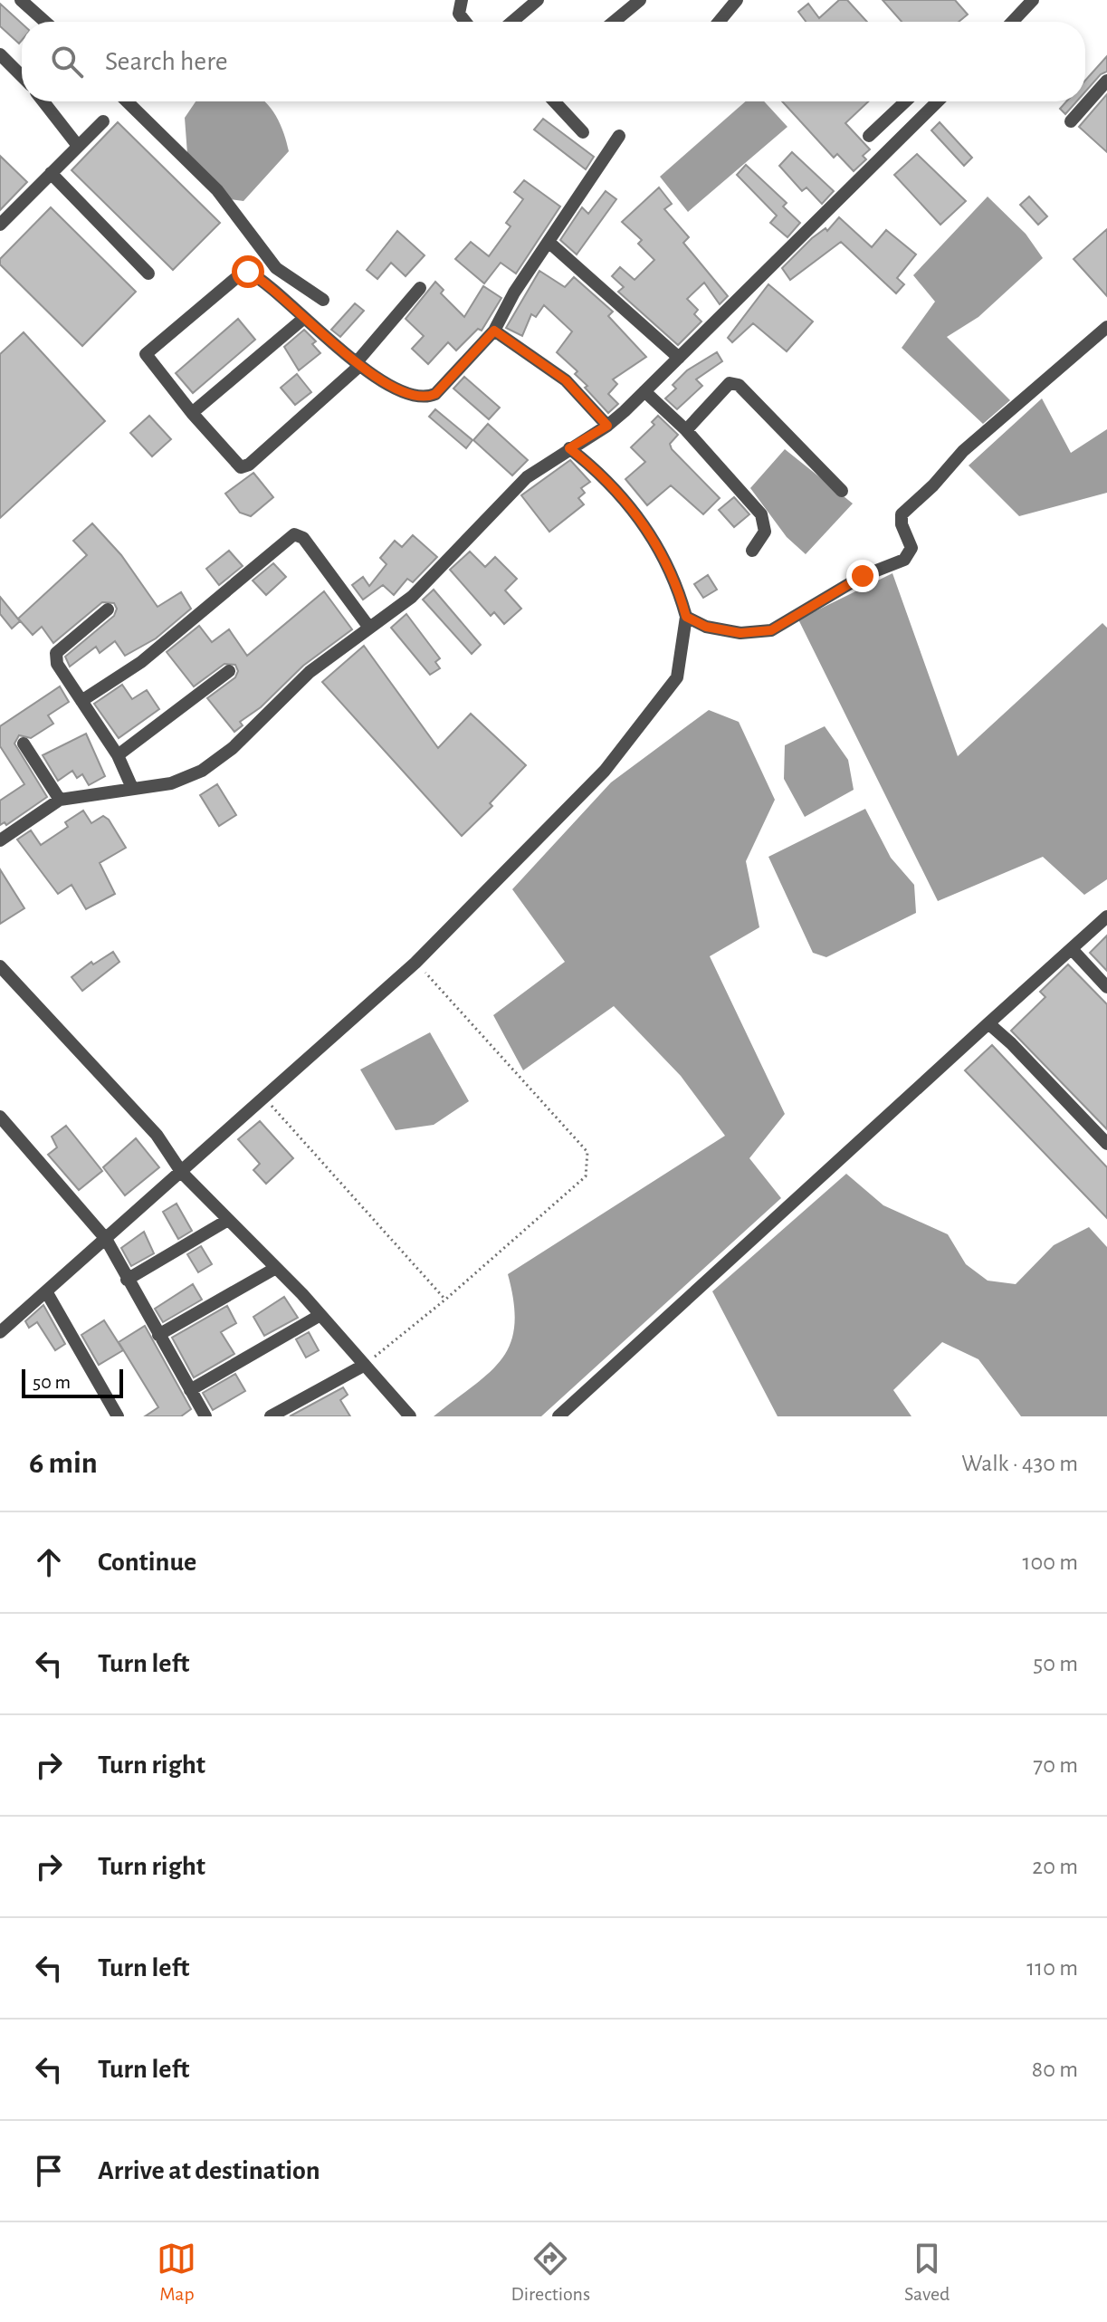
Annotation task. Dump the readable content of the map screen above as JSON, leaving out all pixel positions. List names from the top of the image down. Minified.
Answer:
{"scale_bar":"50 m","page":{"search":"Search here","scale":"50 m","heading":["6 min","Walk · 430 m"],"list":[["Continue","100 m"],["Turn left","50 m"],["Turn right","70 m"],["Turn right","20 m"],["Turn left","110 m"],["Turn left","80 m"],"Arrive at destination"],"nav":["Map","Directions","Saved"]}}
